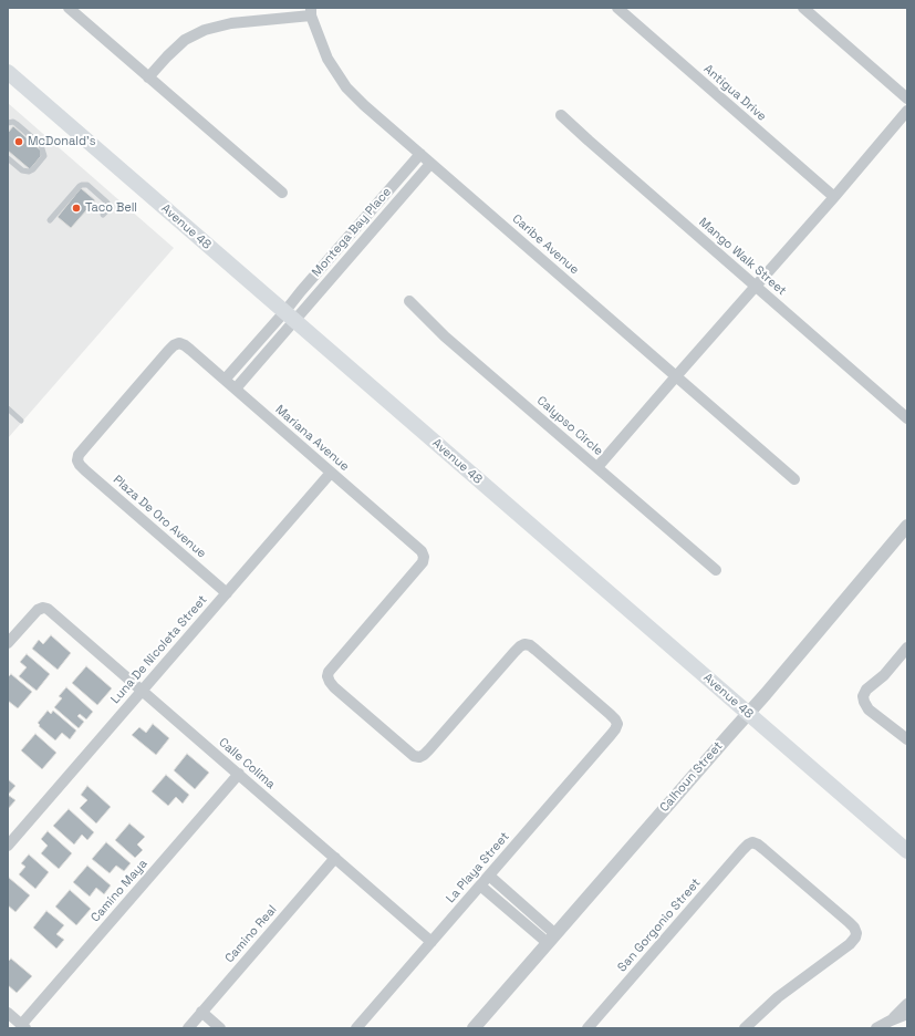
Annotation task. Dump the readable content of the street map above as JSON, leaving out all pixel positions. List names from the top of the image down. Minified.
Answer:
{"streets":{"main road":["Avenue 48"],"street":["Antigua Drive","Montega Bay Place","Caribe Avenue","Mango Walk Street","Calypso Circle","Mariana Avenue","Plaza De Oro Avenue","Luna De Nicoleta Street","Calle Colima","Calhoun Street","La Playa Street","Camino Maya","San Gorgonio Street","Camino Real"]},"crossings":[["Avenue 48","Montega Bay Place"],["Avenue 48","Calhoun Street"],["Montega Bay Place","Caribe Avenue"],["Mariana Avenue","Plaza De Oro Avenue"],["Mariana Avenue","Luna De Nicoleta Street"],["Mariana Avenue","La Playa Street"],["Plaza De Oro Avenue","Luna De Nicoleta Street"],["Luna De Nicoleta Street","Calle Colima"],["Calle Colima","La Playa Street"],["Calle Colima","Camino Maya"],["Calle Colima","Camino Real"]],"places":["McDonald's","Taco Bell"]}
